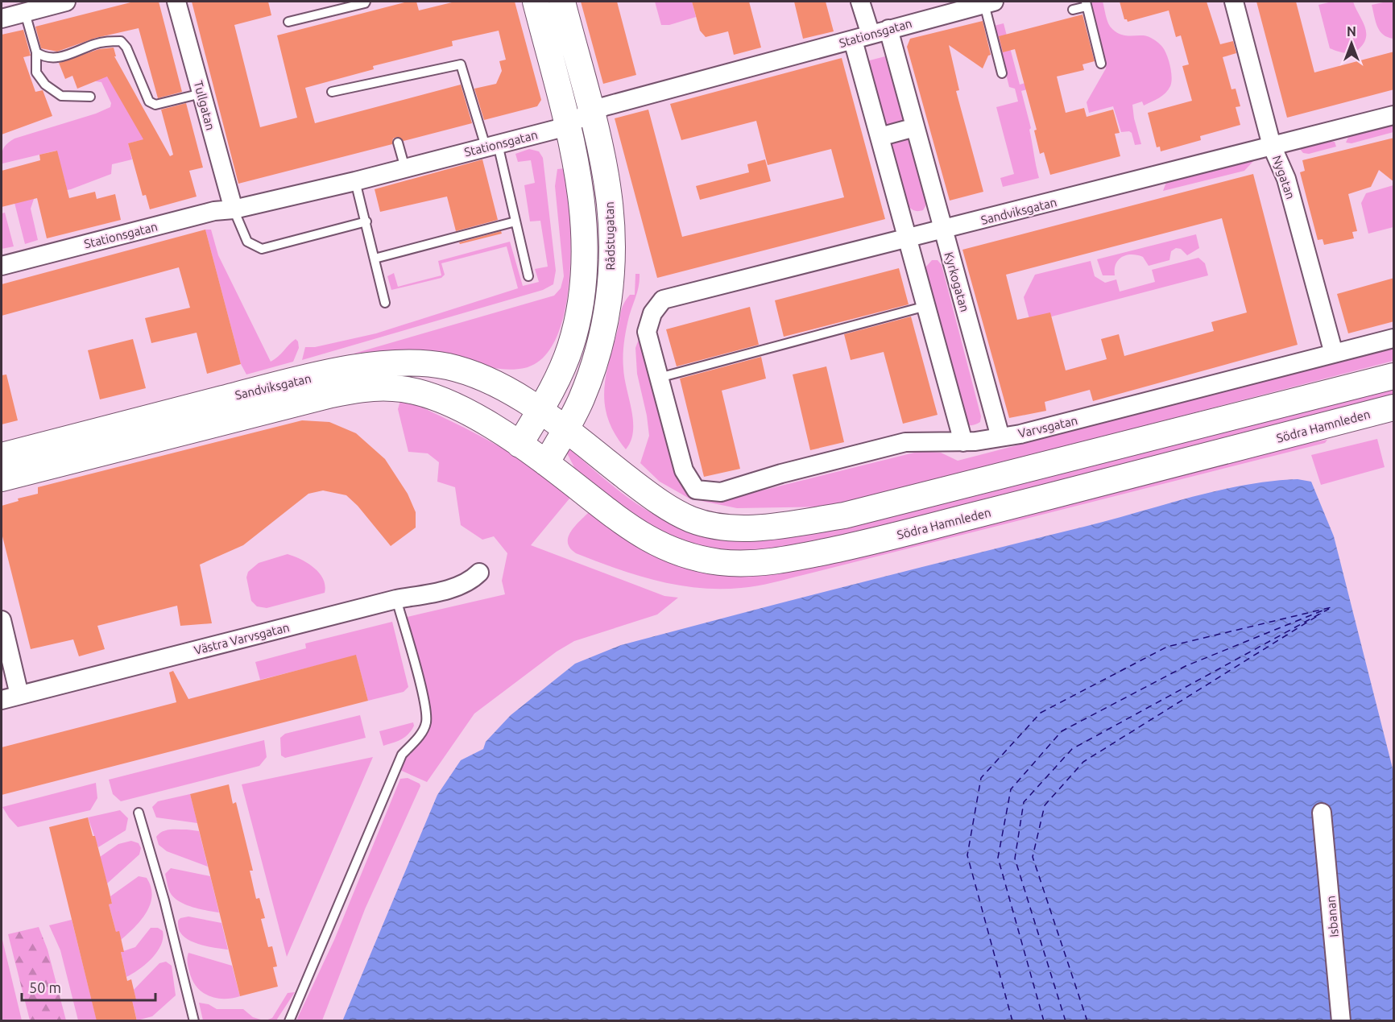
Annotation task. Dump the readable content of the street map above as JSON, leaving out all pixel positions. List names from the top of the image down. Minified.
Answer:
{"streets":{"main road":["Sandviksgatan","Rådstugatan","Södra Hamnleden"],"street":["Stationsgatan","Tullgatan","Nygatan","Kyrkogatan","Varvsgatan","Västra Varvsgatan","Isbanan"]},"crossings":[["Stationsgatan","Tullgatan"],["Stationsgatan","Rådstugatan"],["Stationsgatan","Kyrkogatan"],["Nygatan","Sandviksgatan"],["Nygatan","Varvsgatan"],["Sandviksgatan","Rådstugatan"],["Sandviksgatan","Kyrkogatan"],["Sandviksgatan","Södra Hamnleden"],["Sandviksgatan","Varvsgatan"],["Rådstugatan","Södra Hamnleden"],["Kyrkogatan","Varvsgatan"]],"scale_bar":"50 m","north":"top"}
